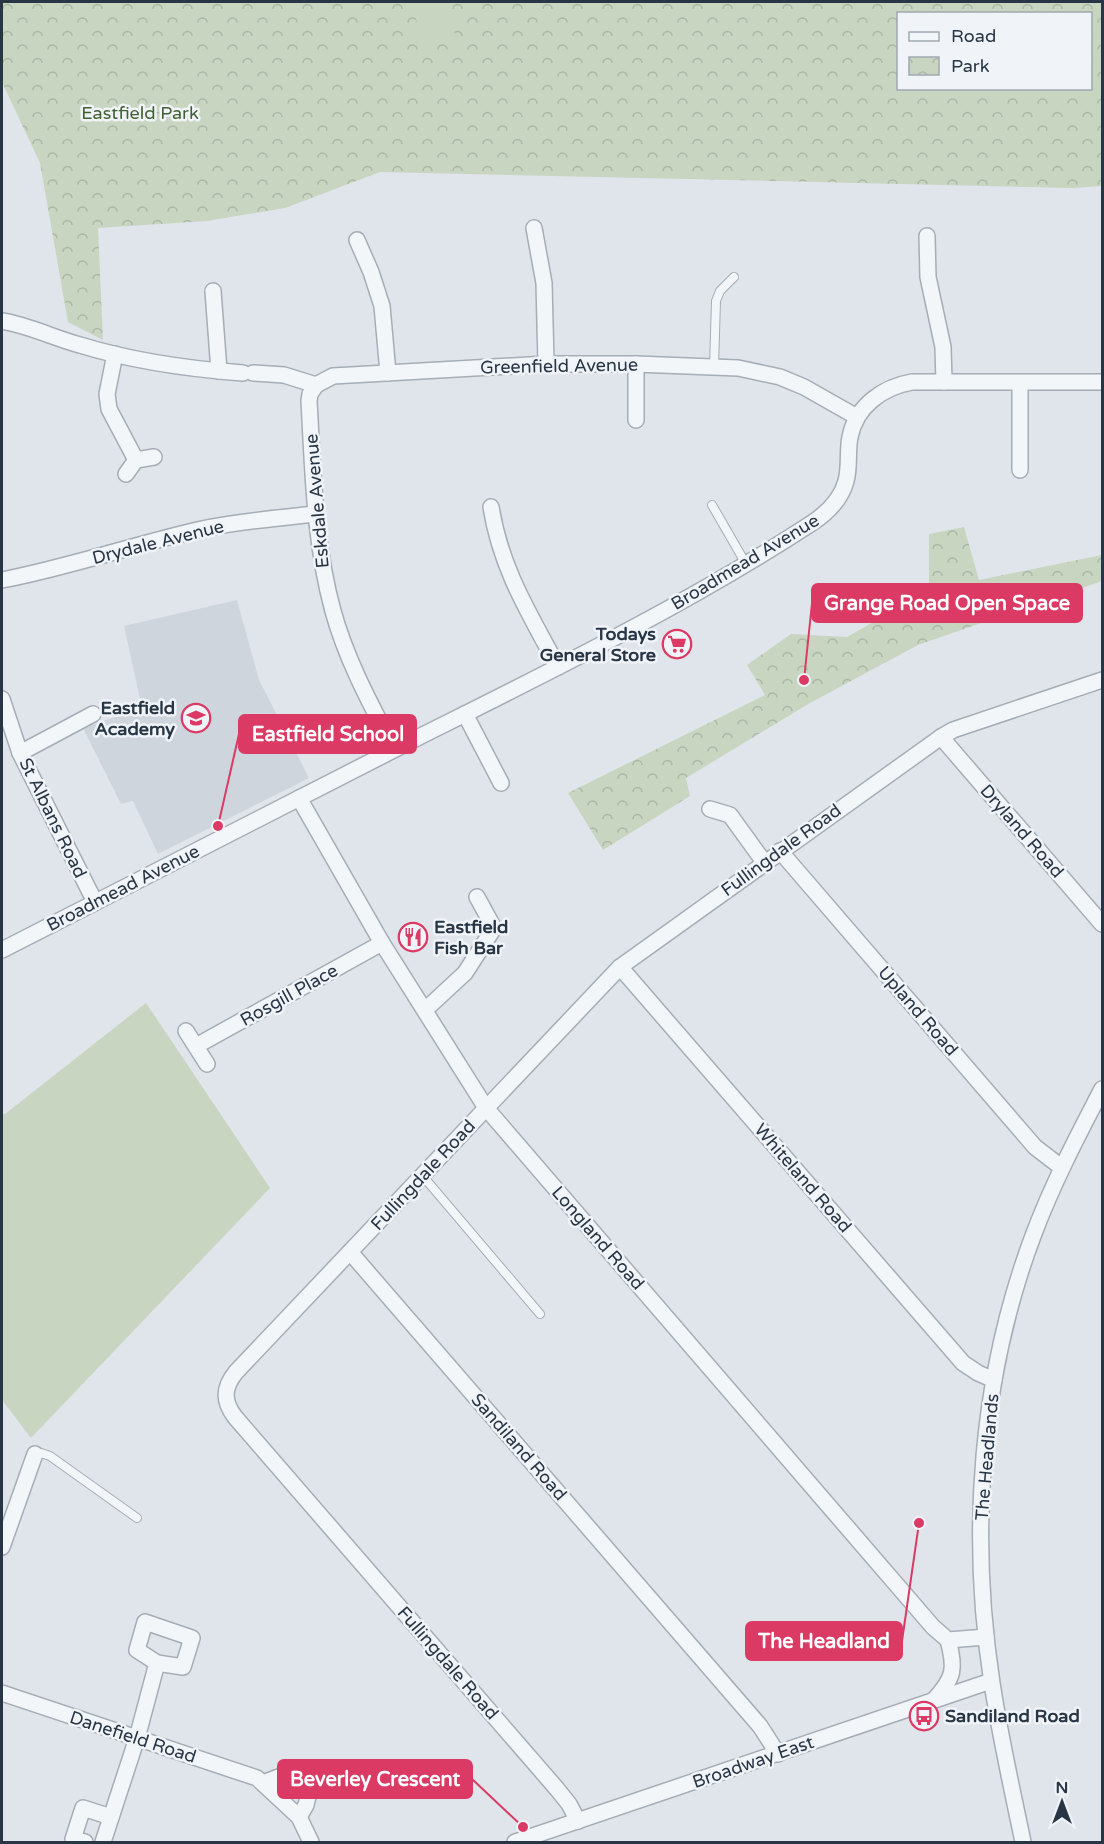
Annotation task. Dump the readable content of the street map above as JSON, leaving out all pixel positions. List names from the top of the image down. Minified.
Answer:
{"streets":{"street":["Greenfield Avenue","Eskdale Avenue","Drydale Avenue","Broadmead Avenue","St Albans Road","Dryland Road","Fullingdale Road","Rosgill Place","Upland Road","Whiteland Road","Longland Road","Sandiland Road","The Headlands","Danefield Road","Broadway East"]},"crossings":[["Greenfield Avenue","Eskdale Avenue"],["Greenfield Avenue","Broadmead Avenue"],["Eskdale Avenue","Drydale Avenue"],["Eskdale Avenue","Broadmead Avenue"],["Broadmead Avenue","St Albans Road"],["Broadmead Avenue","Longland Road"],["Dryland Road","Fullingdale Road"],["Fullingdale Road","Upland Road"],["Fullingdale Road","Whiteland Road"],["Fullingdale Road","Longland Road"],["Fullingdale Road","Sandiland Road"],["Fullingdale Road","Broadway East"],["Rosgill Place","Longland Road"],["Upland Road","The Headlands"],["Whiteland Road","The Headlands"],["Sandiland Road","Broadway East"],["The Headlands","Broadway East"]],"parks":["Eastfield Park"],"places":{"supermarket":["Todays General Store"],"other":["Grange Road Open Space","Eastfield School","The Headland","Beverley Crescent"],"school or university":["Eastfield Academy"],"restaurant":["Eastfield Fish Bar"],"bus stop":["Sandiland Road"]},"legend":["Road","Park"],"north":"top"}
